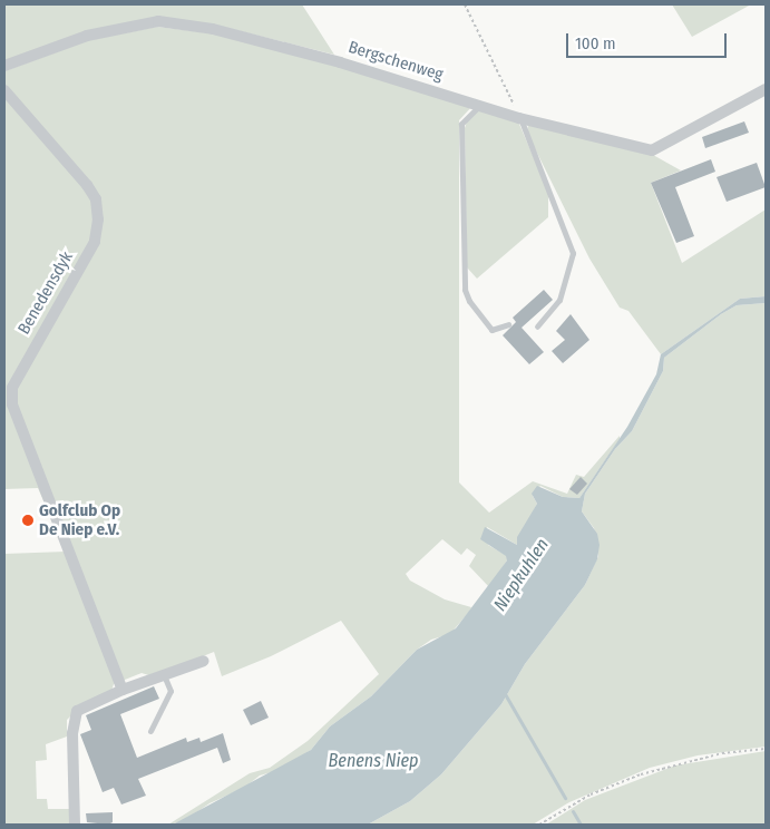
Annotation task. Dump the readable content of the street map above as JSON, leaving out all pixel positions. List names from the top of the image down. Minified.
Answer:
{"streets":{"street":["Bergschenweg","Benedensdyk"]},"water":["Niepkuhlen","Benens Niep"],"places":["Golfclub Op De Niep e.V."],"scale_bar":"100 m"}
